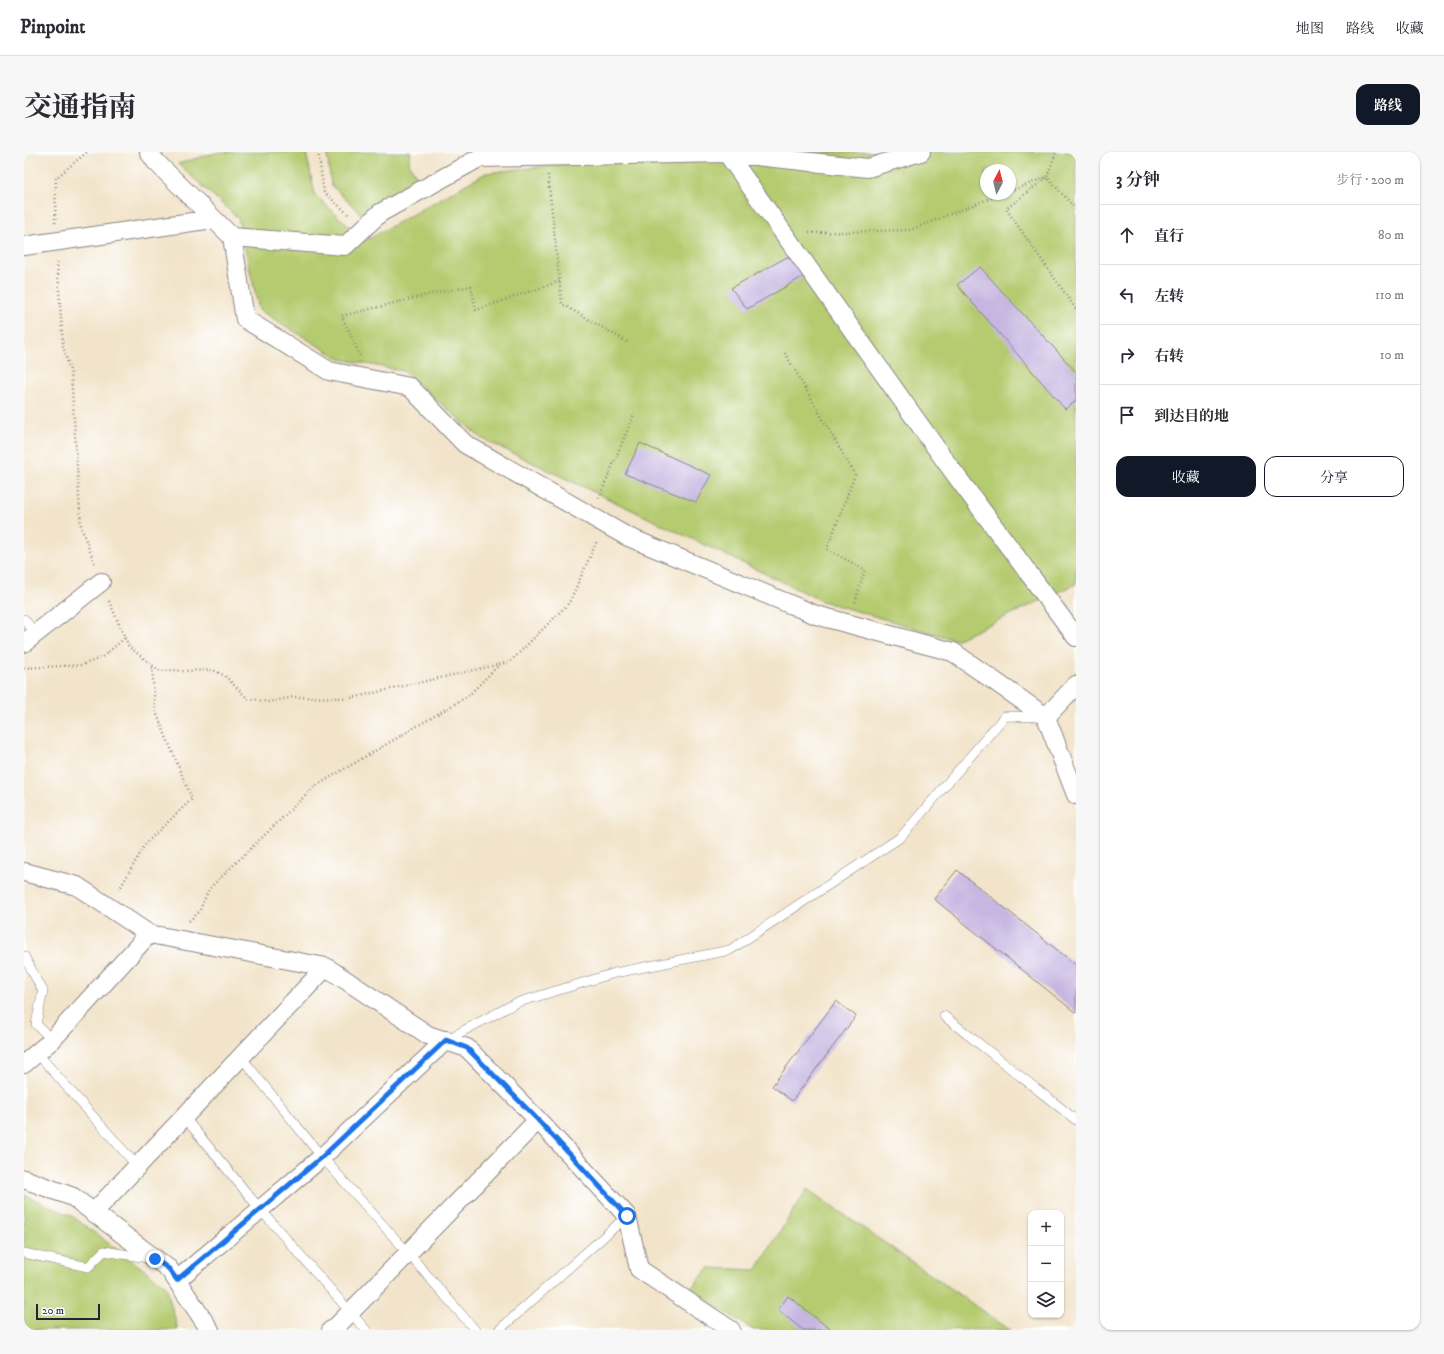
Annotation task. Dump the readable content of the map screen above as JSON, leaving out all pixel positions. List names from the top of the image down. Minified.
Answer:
{"scale_bar":"20 m","north":"top","page":{"header":"Pinpoint","nav":["地图","路线","收藏"],"title":"交通指南","buttons":["路线",["收藏","分享"]],"heading":["3 分钟","步行 · 200 m"],"list":[["直行","80 m"],["左转","110 m"],["右转","10 m"],"到达目的地"],"map_buttons":["+","−"],"scale":"20 m"}}
